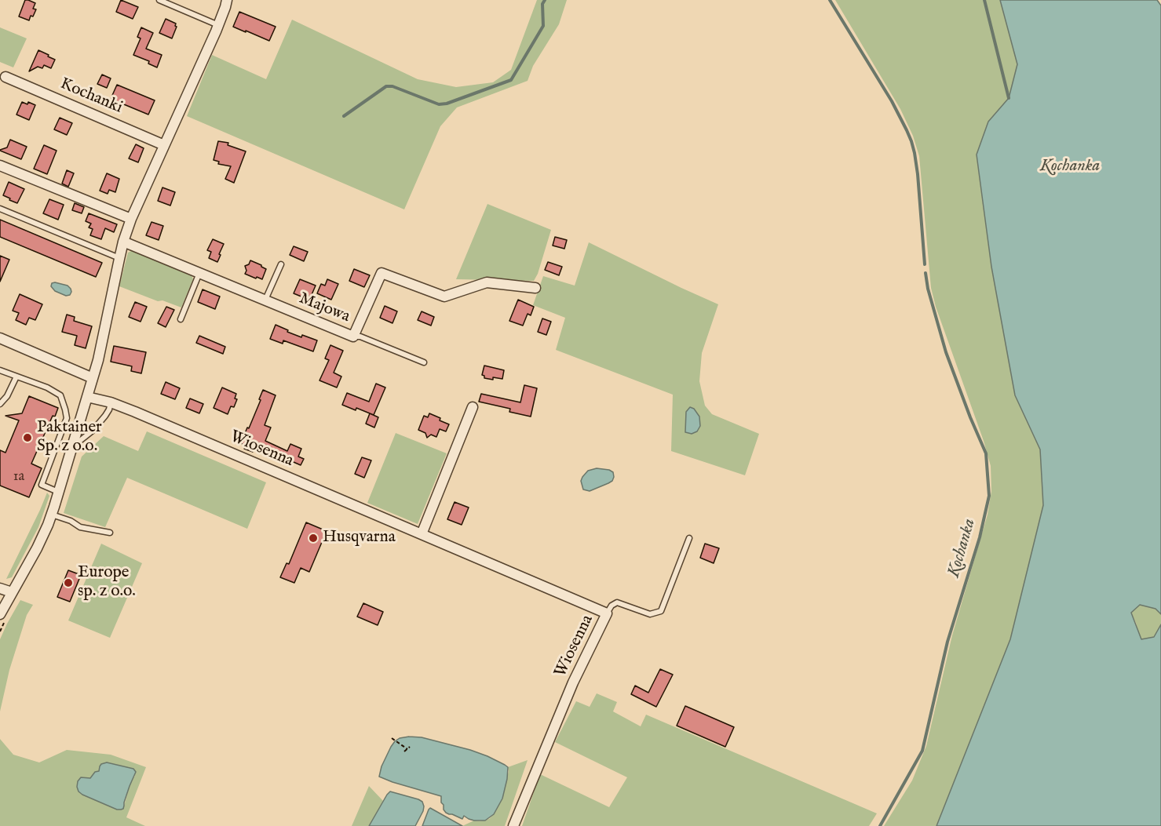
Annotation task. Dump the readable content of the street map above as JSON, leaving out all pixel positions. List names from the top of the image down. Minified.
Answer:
{"streets":{"street":["Kochanki","Majowa","Wiosenna"]},"water":["Kochanka"],"places":["Paktainer Sp. z o.o.","Husqvarna","Europe sp. z o.o."],"house_numbers":["1a"]}
